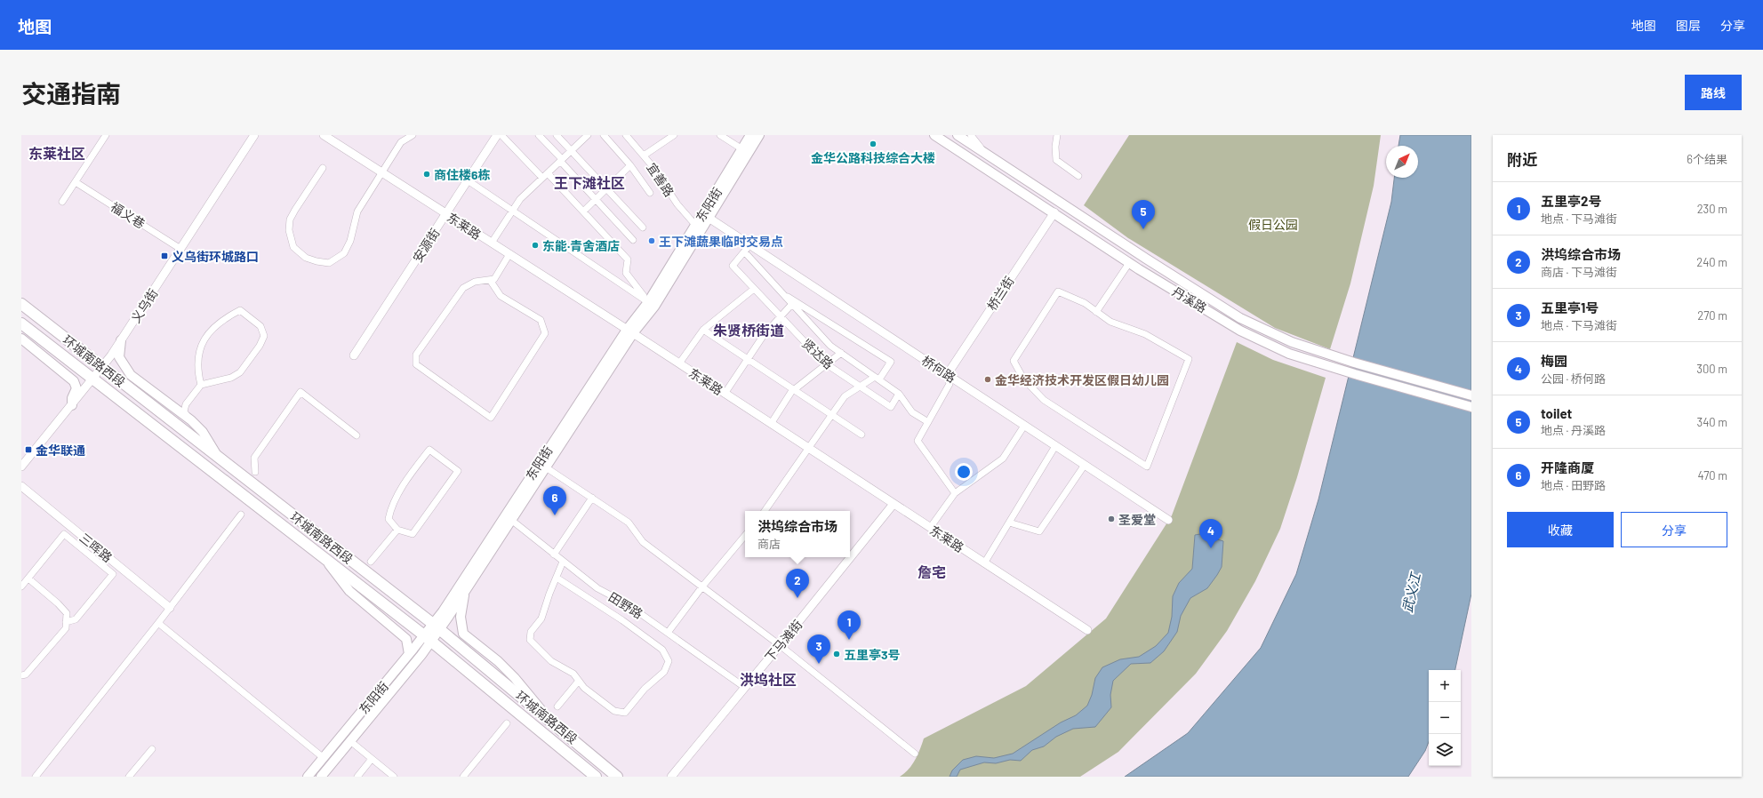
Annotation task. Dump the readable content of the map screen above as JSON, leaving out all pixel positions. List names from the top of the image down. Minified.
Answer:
{"streets":{"main road":["东阳街","丹溪路","环城南路西段"],"street":["宜善路","福义巷","东莱路","安源街","桥兰街","义乌街","贤达路","桥何路","三晖路","田野路","下马滩街"]},"crossings":[["宜善路","东阳街"],["东阳街","东莱路"],["东阳街","环城南路西段"],["东阳街","桥何路"],["东阳街","田野路"],["福义巷","义乌街"],["东莱路","安源街"],["东莱路","下马滩街"],["桥兰街","丹溪路"],["桥兰街","桥何路"],["义乌街","环城南路西段"],["贤达路","桥何路"],["田野路","下马滩街"]],"districts":["东莱社区","王下滩社区","朱贤桥街道","詹宅","洪坞社区"],"water":["武义江"],"parks":["假日公园"],"places":{"other":["金华公路科技综合大楼","商住楼6栋","王下滩蔬果临时交易点","东能·青舍酒店","金华经济技术开发区假日幼儿园","圣爱堂","五里亭3号"],"transit":["义乌街环城路口","金华联通"]},"north":"top right","page":{"header":"地图","nav":["地图","图层","分享"],"title":"交通指南","buttons":["路线",["收藏","分享"]],"heading":["附近","6个结果"],"list":[{"mark":"1","name":"五里亭2号","note":"地点 · 下马滩街","value":"230 m"},{"mark":"2","name":"洪坞综合市场","note":"商店 · 下马滩街","value":"240 m"},{"mark":"3","name":"五里亭1号","note":"地点 · 下马滩街","value":"270 m"},{"mark":"4","name":"梅园","note":"公园 · 桥何路","value":"300 m"},{"mark":"5","name":"toilet","note":"地点 · 丹溪路","value":"340 m"},{"mark":"6","name":"开隆商厦","note":"地点 · 田野路","value":"470 m"}],"pins":["5","6","4","2","1","3"],"popup":["洪坞综合市场","商店"],"map_buttons":["+","−"]}}
